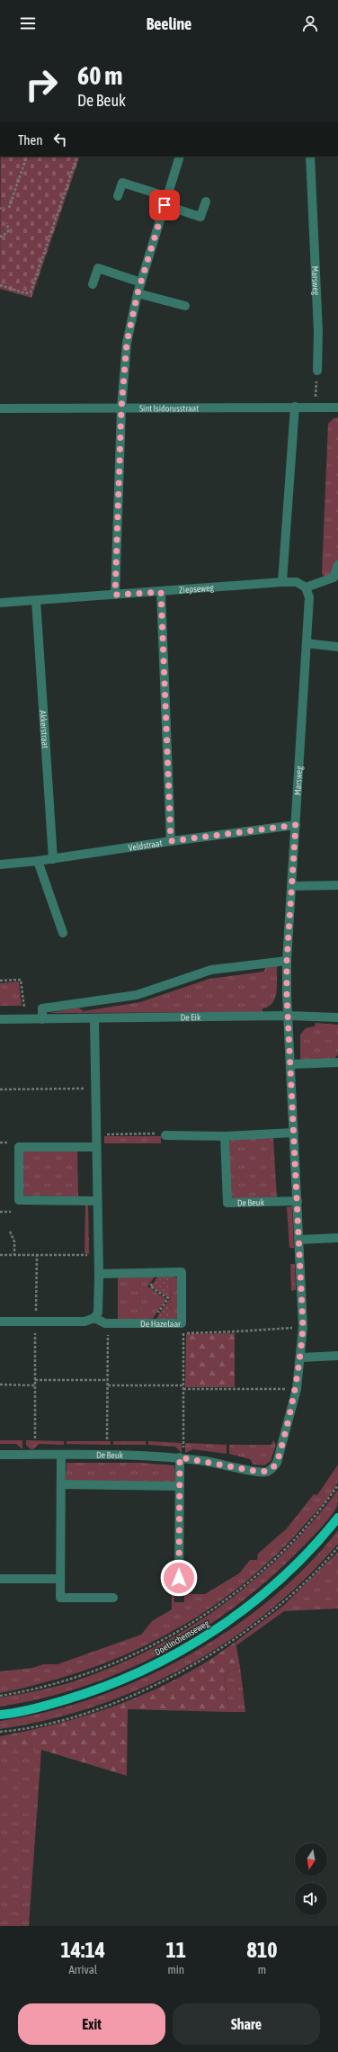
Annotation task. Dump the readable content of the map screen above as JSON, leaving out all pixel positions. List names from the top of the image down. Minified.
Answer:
{"streets":{"main road":["Doetinchemseweg"],"street":["Marsweg","Sint Isidorusstraat","Ziepseweg","Akkerstraat","Veldstraat","De Eik","De Beuk","De Hazelaar"]},"crossings":[["Marsweg","Ziepseweg"],["Marsweg","Veldstraat"],["Marsweg","De Eik"],["Marsweg","De Beuk"],["Ziepseweg","Akkerstraat"],["Akkerstraat","Veldstraat"],["De Eik","De Beuk"]],"north":"bottom","page":{"header":"Beeline","turn":["60 m","De Beuk"],"then":"Then","eta":["14:14","Arrival","11","min","810","m"],"buttons":["Exit","Share"]}}
